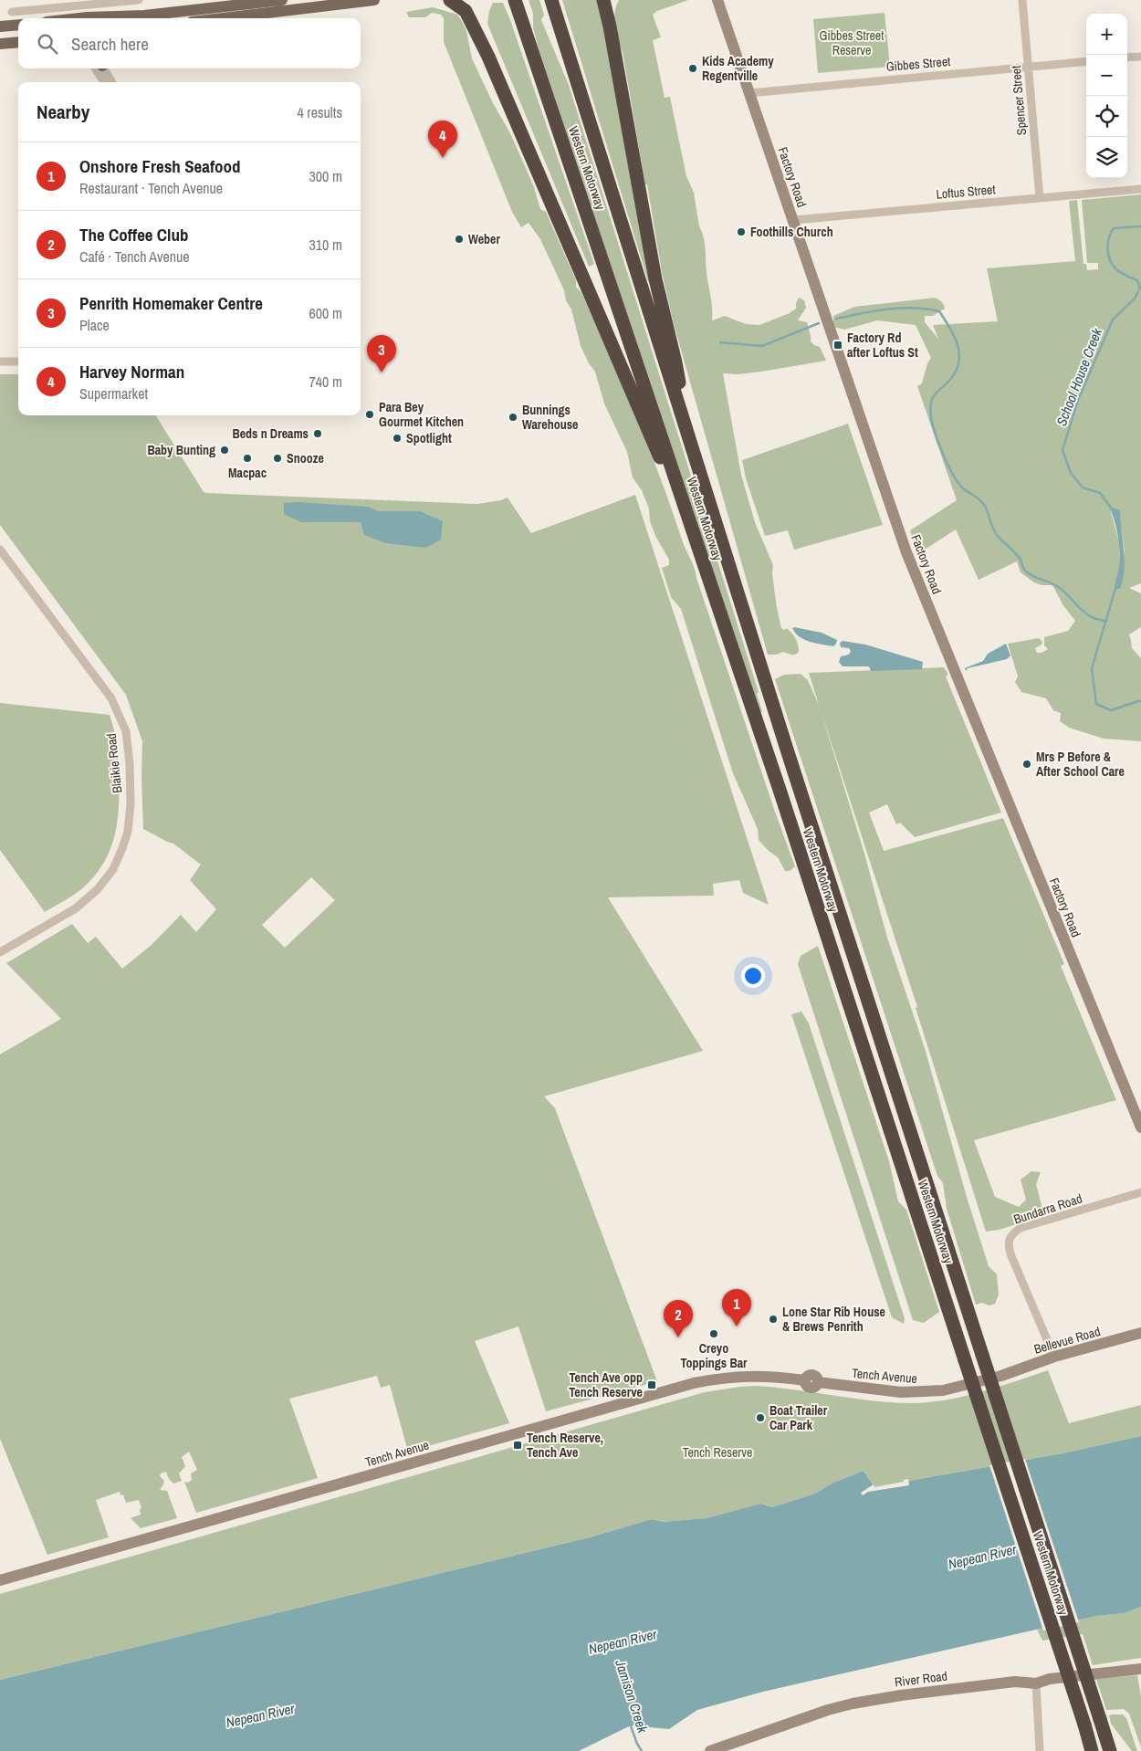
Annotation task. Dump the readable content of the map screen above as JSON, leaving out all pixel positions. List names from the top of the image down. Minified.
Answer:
{"streets":{"highway":["Western Motorway"],"street":["Gibbes Street","Spencer Street","Factory Road","Loftus Street","Blaikie Road","Bundarra Road","Bellevue Road","Tench Avenue","River Road"]},"crossings":[["Gibbes Street","Spencer Street"],["Gibbes Street","Factory Road"],["Spencer Street","Loftus Street"],["Factory Road","Loftus Street"],["Bundarra Road","Bellevue Road"],["Bellevue Road","Tench Avenue"]],"water":["School House Creek","Nepean River","Jamison Creek"],"parks":["Gibbes Street Reserve","Tench Reserve"],"places":{"other":["Kids Academy Regentville","Foothills Church","Weber","Para Bey Gourmet Kitchen","Bunnings Warehouse","Beds n Dreams","Spotlight","Baby Bunting","Macpac","Snooze","Mrs P Before & After School Care","Lone Star Rib House & Brews Penrith","Creyo Toppings Bar","Boat Trailer Car Park"],"transit":["Factory Rd after Loftus St","Tench Ave opp Tench Reserve","Tench Reserve, Tench Ave"]},"page":{"map_buttons":["+","−"],"search":"Search here","heading":["Nearby","4 results"],"pins":["4","3","1","2"],"list":[{"mark":"1","name":"Onshore Fresh Seafood","note":"Restaurant · Tench Avenue","value":"300 m"},{"mark":"2","name":"The Coffee Club","note":"Café · Tench Avenue","value":"310 m"},{"mark":"3","name":"Penrith Homemaker Centre","note":"Place","value":"600 m"},{"mark":"4","name":"Harvey Norman","note":"Supermarket","value":"740 m"}]}}
